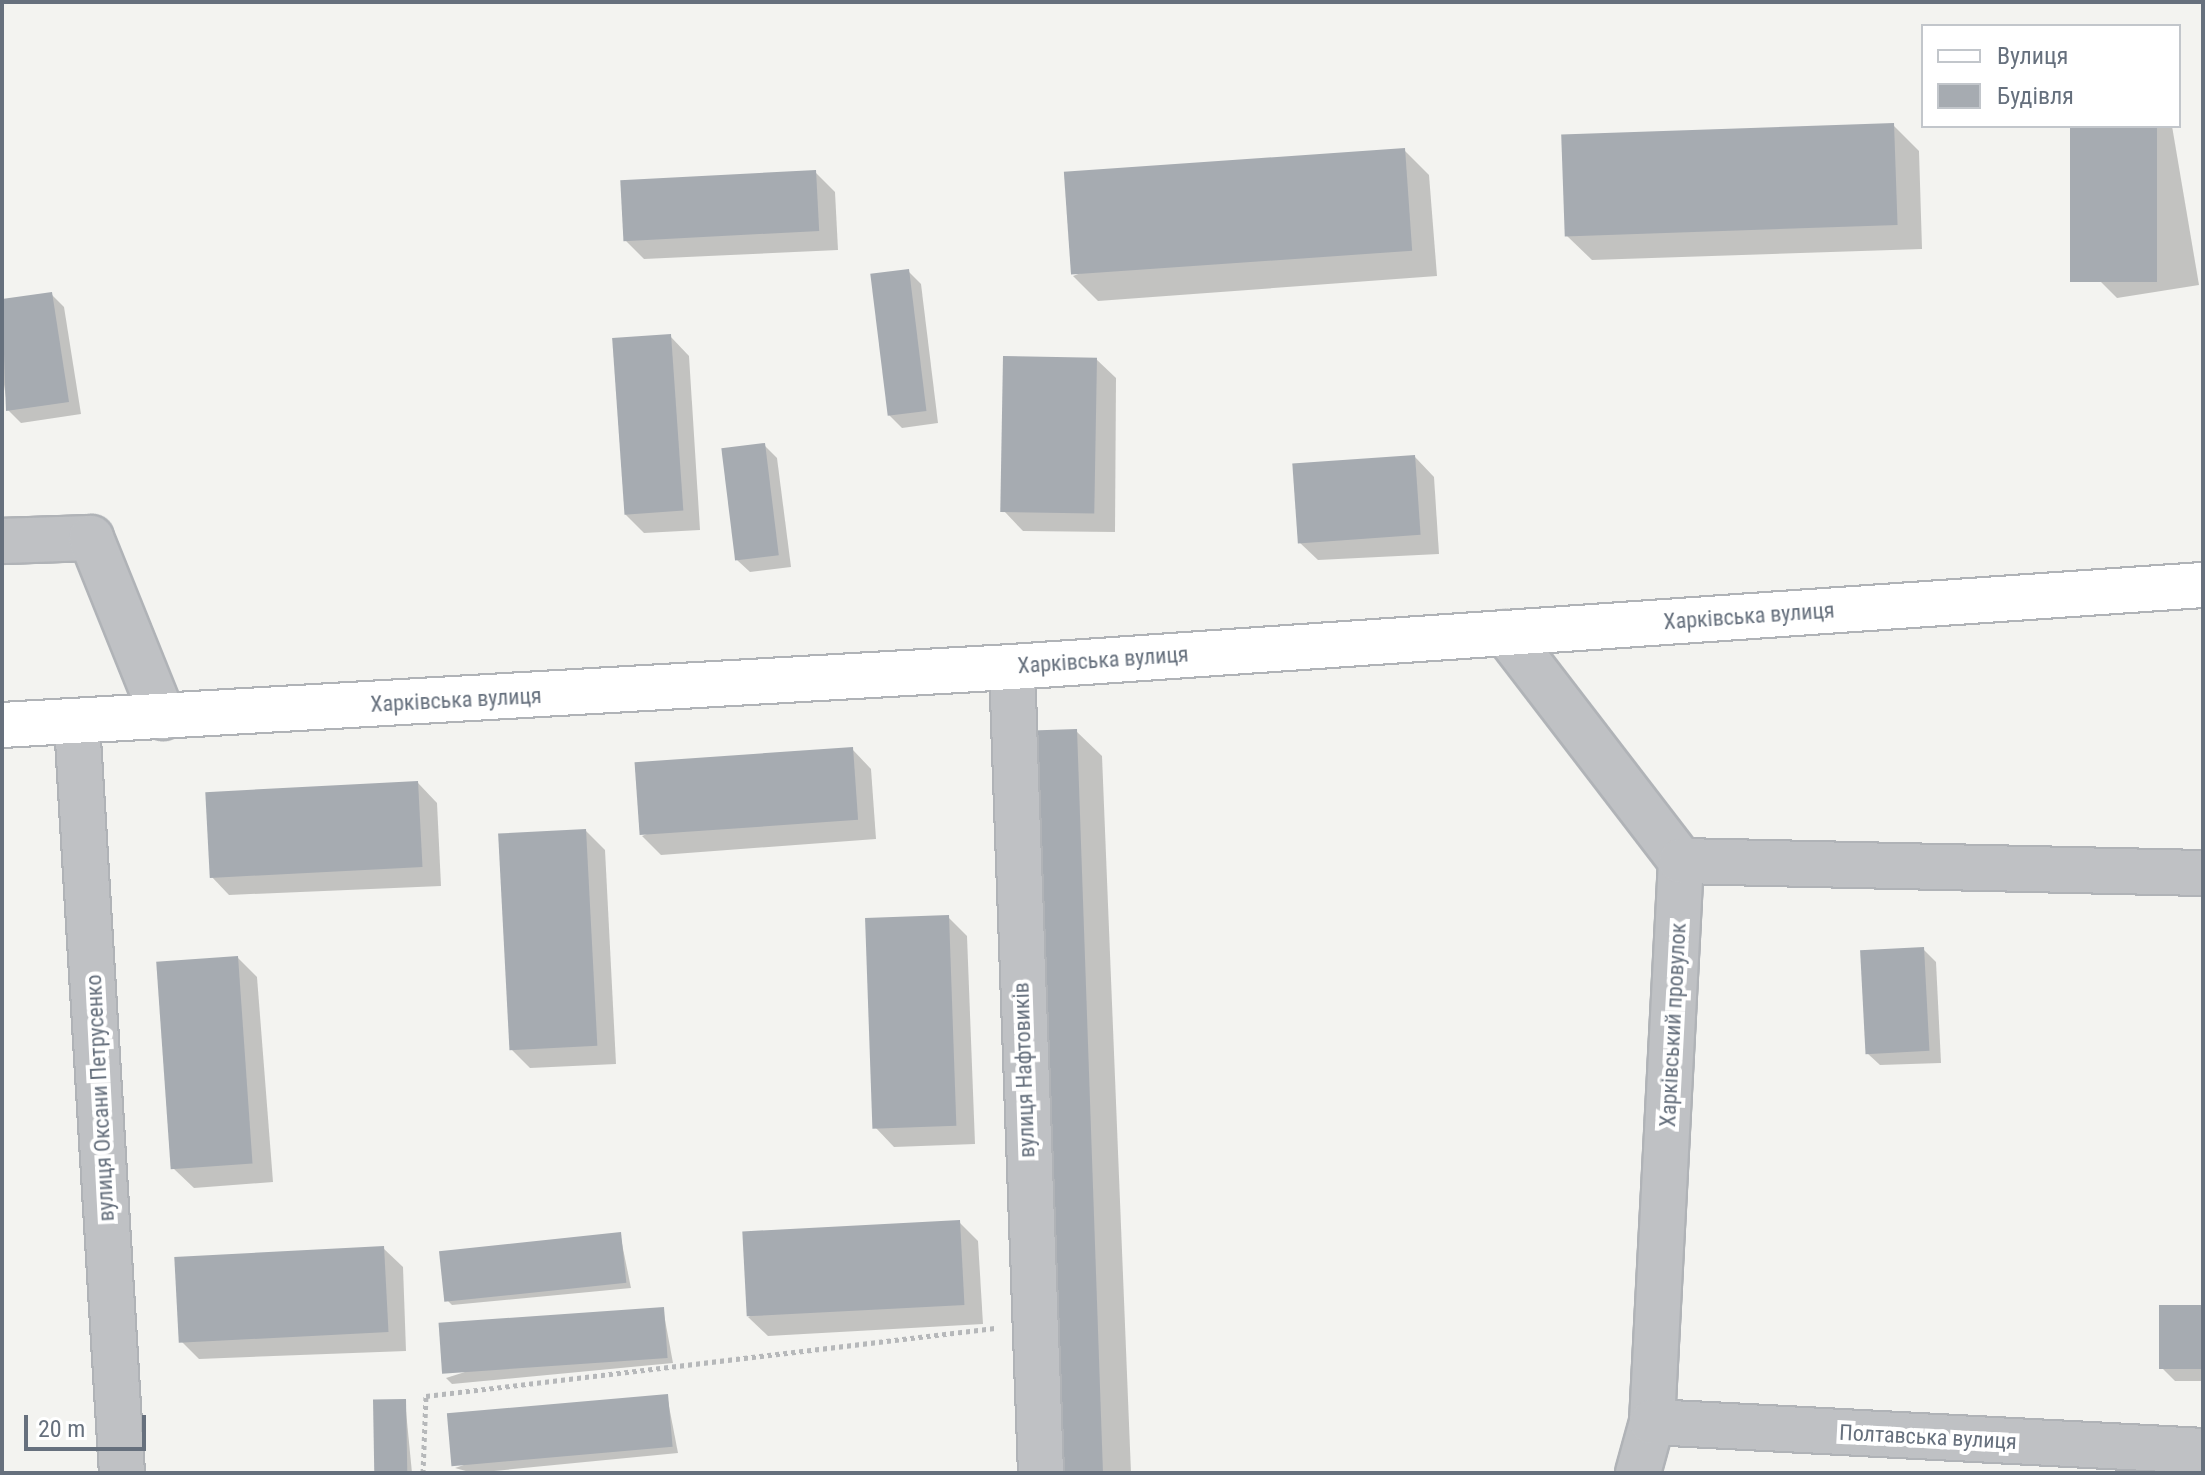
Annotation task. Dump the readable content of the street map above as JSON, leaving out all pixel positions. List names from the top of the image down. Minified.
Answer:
{"streets":{"main road":["Харківська вулиця"],"street":["Харківський провулок","вулиця Нафтовиків","вулиця Оксани Петрусенко","Полтавська вулиця"]},"crossings":[["Харківська вулиця","вулиця Нафтовиків"],["Харківська вулиця","вулиця Оксани Петрусенко"],["Харківський провулок","Полтавська вулиця"]],"legend":["Вулиця","Будівля"],"scale_bar":"20 m"}
